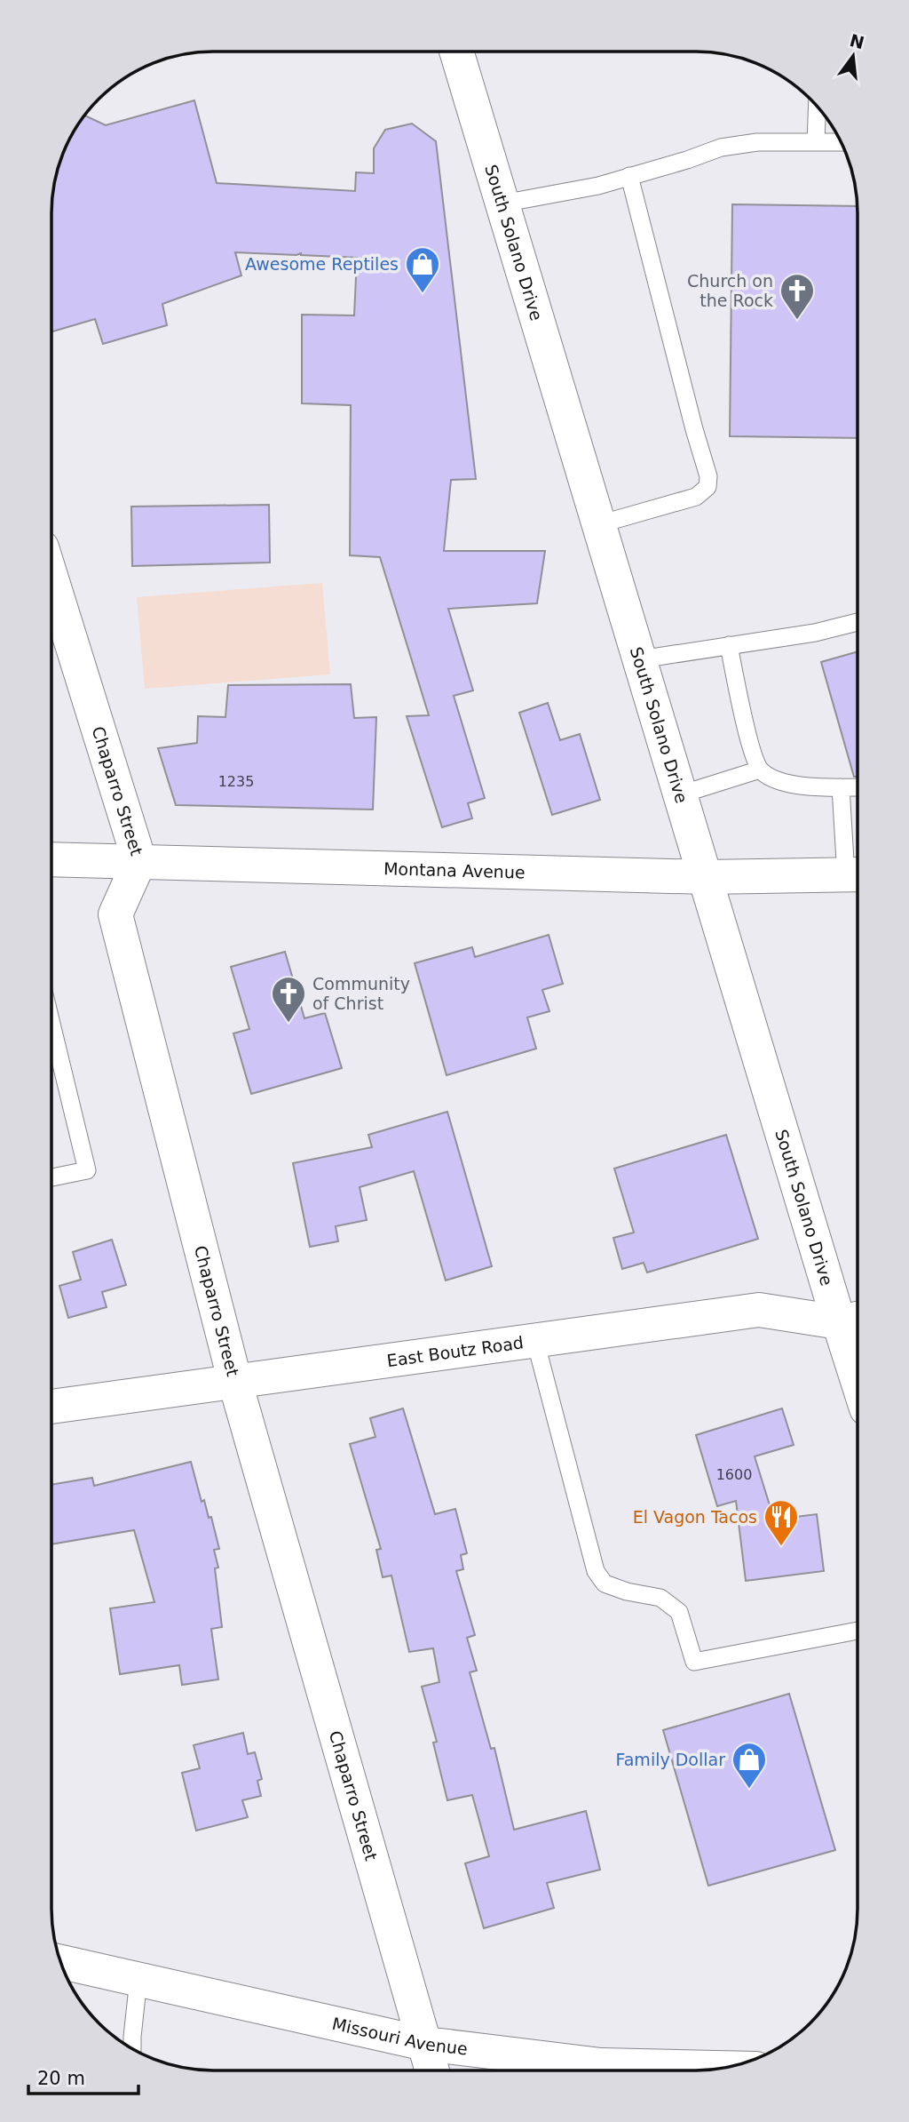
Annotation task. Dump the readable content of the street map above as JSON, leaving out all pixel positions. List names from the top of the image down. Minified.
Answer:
{"streets":{"street":["South Solano Drive","Chaparro Street","Montana Avenue","East Boutz Road","Missouri Avenue"]},"crossings":[["South Solano Drive","Montana Avenue"],["South Solano Drive","East Boutz Road"],["Chaparro Street","Montana Avenue"],["Chaparro Street","East Boutz Road"],["Chaparro Street","Missouri Avenue"]],"places":{"shop":["Awesome Reptiles","Family Dollar"],"church":["Church on the Rock","Community of Christ"],"restaurant":["El Vagon Tacos"]},"house_numbers":["1235","1600"],"scale_bar":"20 m","north":"top"}
